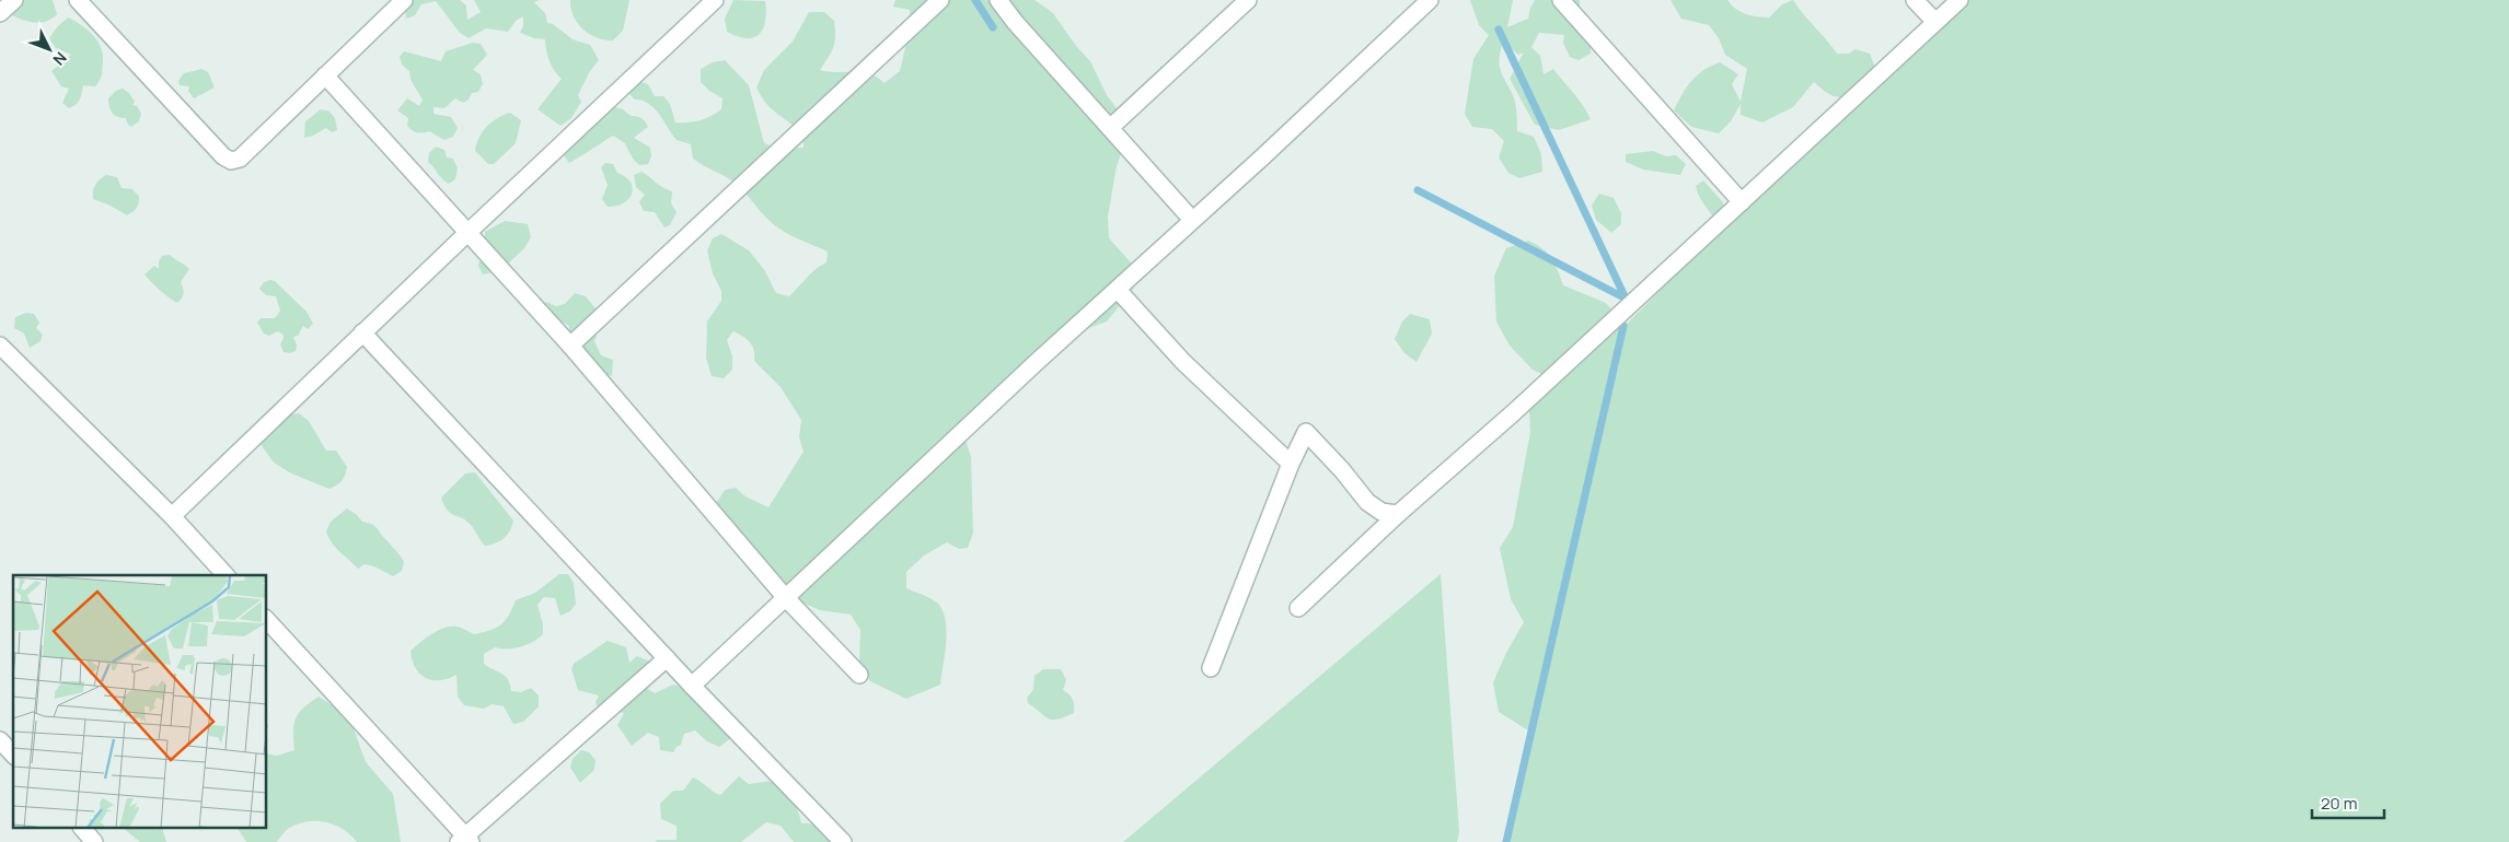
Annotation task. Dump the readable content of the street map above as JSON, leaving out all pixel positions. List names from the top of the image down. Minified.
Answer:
{"scale_bar":"20 m","north":"bottom right"}
